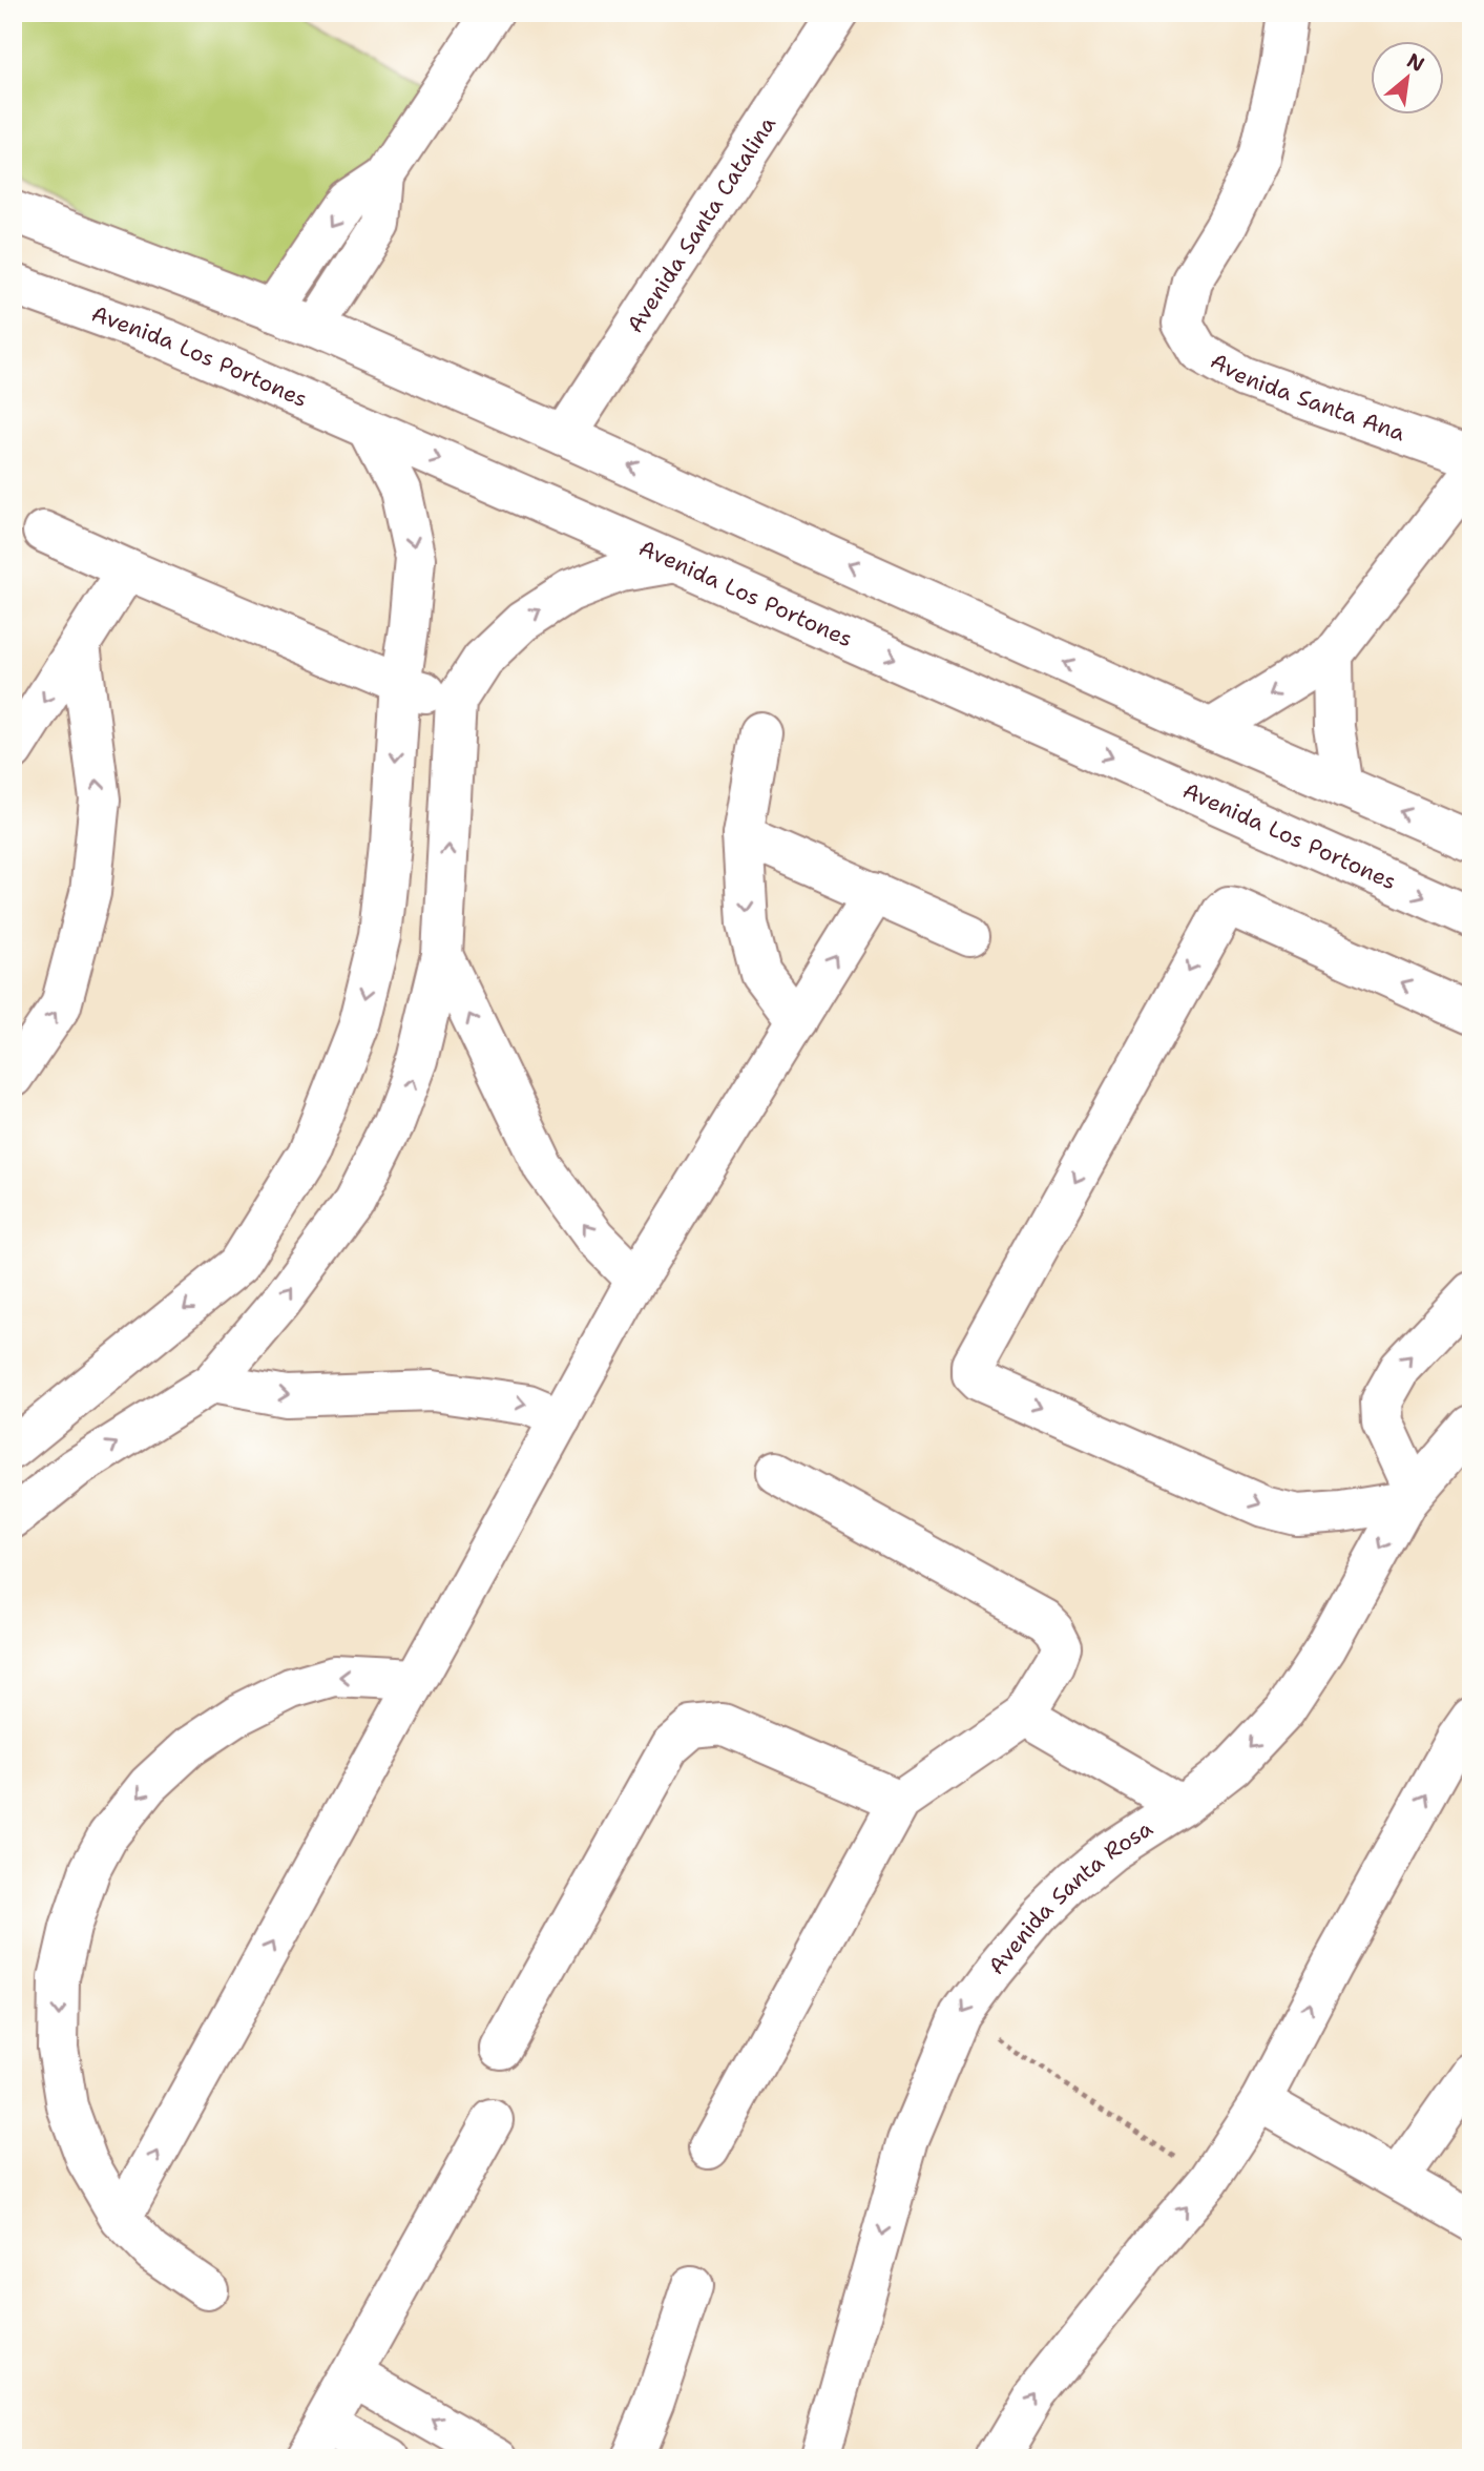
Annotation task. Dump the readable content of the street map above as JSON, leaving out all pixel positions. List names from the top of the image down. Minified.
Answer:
{"streets":{"street":["Avenida Santa Catalina","Avenida Los Portones","Avenida Santa Ana","Avenida Santa Rosa"]},"north":"top right"}
